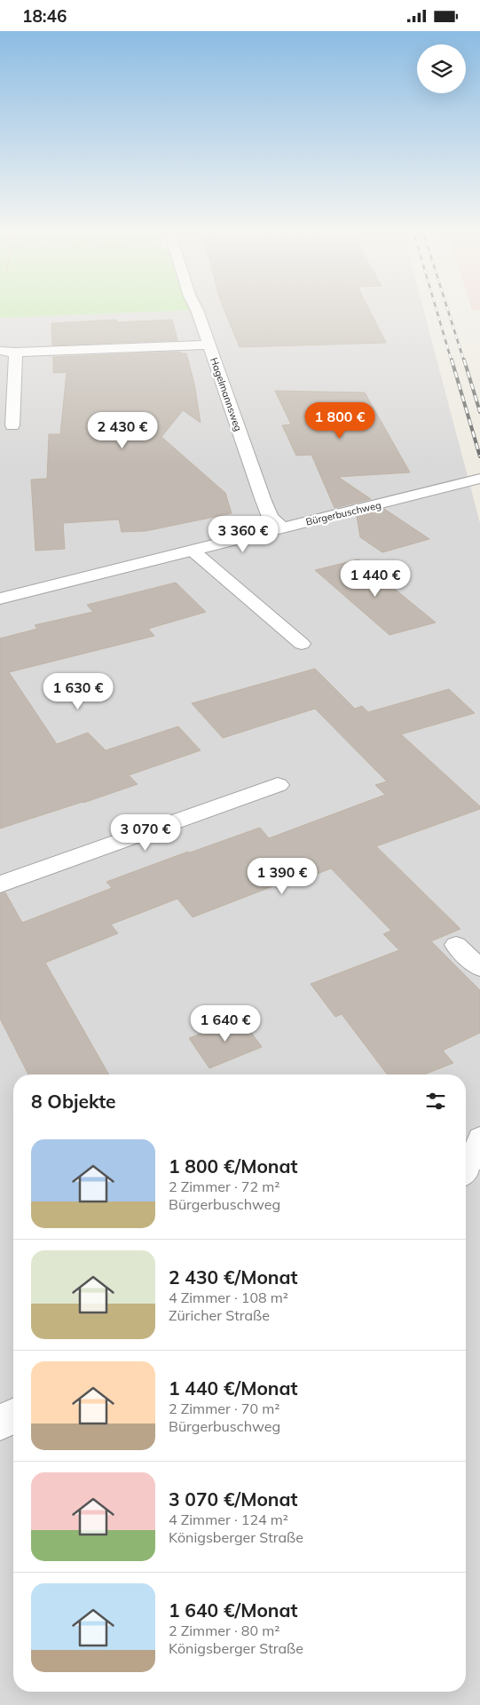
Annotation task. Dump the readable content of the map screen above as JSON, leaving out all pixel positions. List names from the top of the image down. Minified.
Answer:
{"streets":{"street":["Hagelmannsweg","Bürgerbuschweg"]},"crossings":[["Hagelmannsweg","Bürgerbuschweg"]],"page":{"status":"18:46","price":["1 800 €","2 430 €","3 360 €","1 440 €","1 630 €","3 070 €","1 390 €","1 640 €"],"heading":"8 Objekte","list":[{"name":"1 800 €/Monat","note":"2 Zimmer · 72 m² · Bürgerbuschweg"},{"name":"2 430 €/Monat","note":"4 Zimmer · 108 m² · Züricher Straße"},{"name":"1 440 €/Monat","note":"2 Zimmer · 70 m² · Bürgerbuschweg"},{"name":"3 070 €/Monat","note":"4 Zimmer · 124 m² · Königsberger Straße"},{"name":"1 640 €/Monat","note":"2 Zimmer · 80 m² · Königsberger Straße"}]}}
